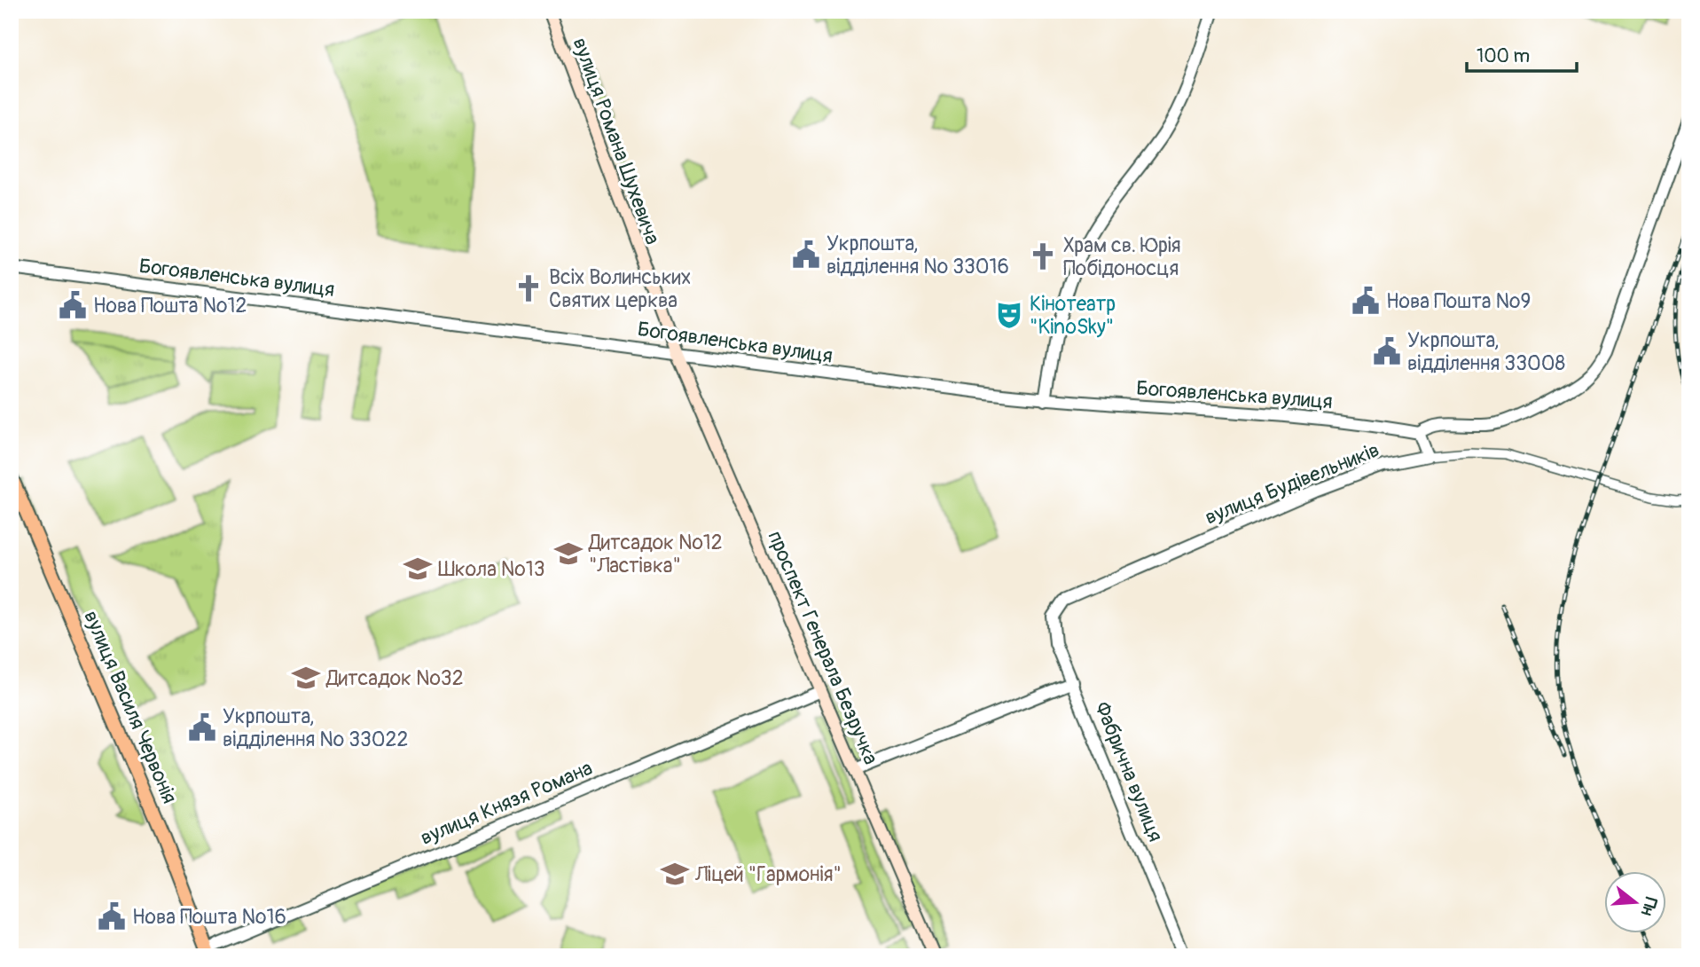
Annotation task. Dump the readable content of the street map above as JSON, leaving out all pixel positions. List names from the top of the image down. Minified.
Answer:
{"streets":{"main road":["вулиця Романа Шухевича","проспект Генерала Безручка","вулиця Василя Червонія"],"street":["Богоявленська вулиця","вулиця Будівельників","Фабрична вулиця","вулиця Князя Романа"]},"crossings":[["вулиця Романа Шухевича","Богоявленська вулиця"],["вулиця Романа Шухевича","проспект Генерала Безручка"],["Богоявленська вулиця","проспект Генерала Безручка"],["вулиця Будівельників","Фабрична вулиця"],["проспект Генерала Безручка","вулиця Князя Романа"],["вулиця Василя Червонія","вулиця Князя Романа"]],"places":{"public building":["Укрпошта, відділення № 33016","Нова Пошта №9","Нова Пошта №12","Укрпошта, відділення 33008","Укрпошта, відділення № 33022","Нова Пошта №16"],"church":["Храм св. Юрія Побідоносця","Всіх Волинських Святих церква"],"theatre":["Кінотеатр \"KinoSky\""],"school or university":["Дитсадок №12 \"Ластівка\"","Школа №13","Дитсадок №32","Ліцей \"Гармонія\""]},"scale_bar":"100 m","north":"right"}
